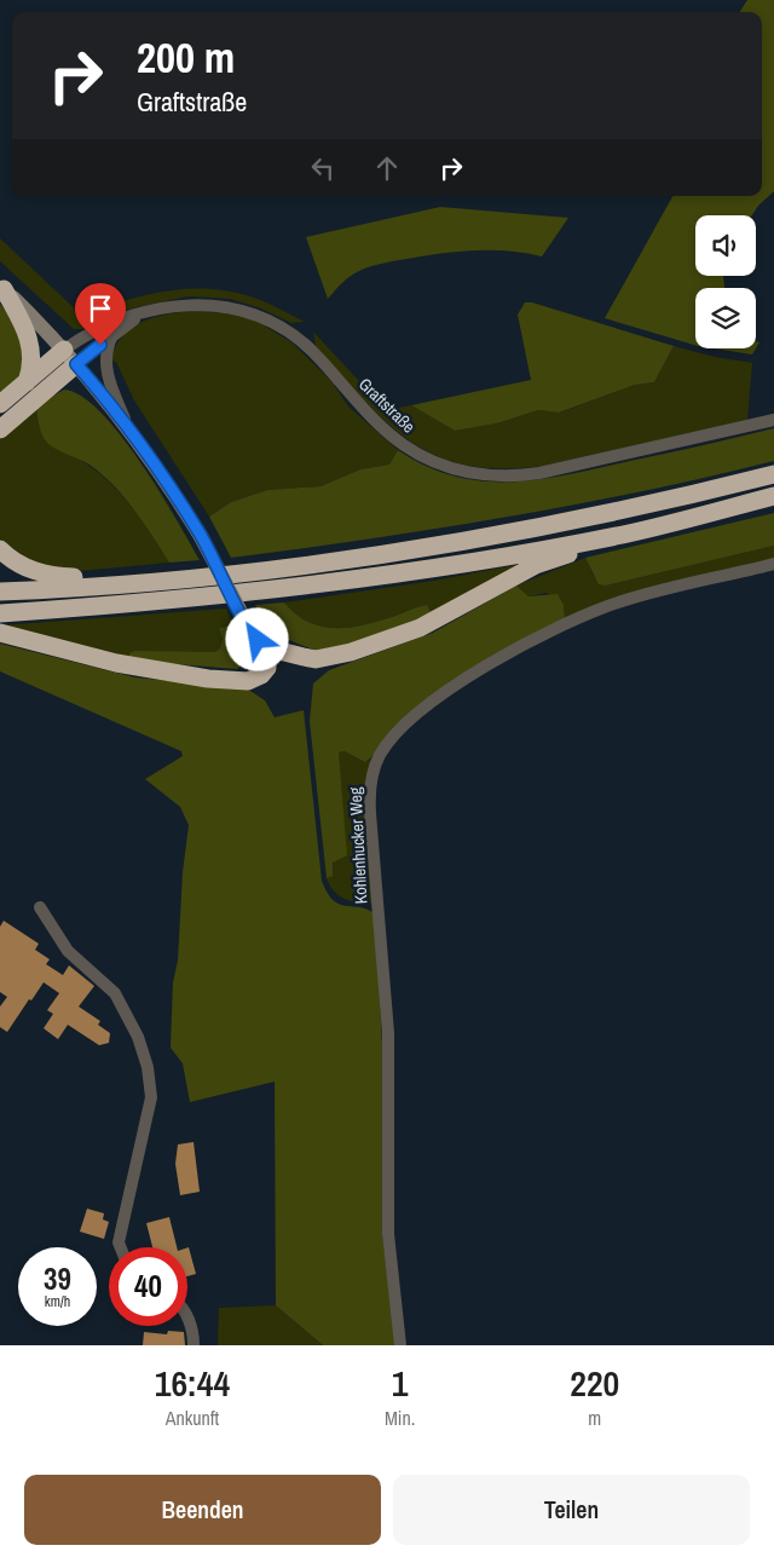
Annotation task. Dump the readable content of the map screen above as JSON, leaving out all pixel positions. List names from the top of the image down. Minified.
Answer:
{"streets":{"street":["Graftstraße","Kohlenhucker Weg"]},"page":{"turn":["200 m","Graftstraße"],"speed":"39 km/h","limit":"40","eta":["16:44","Ankunft","1","Min.","220","m"],"buttons":["Beenden","Teilen"]}}
